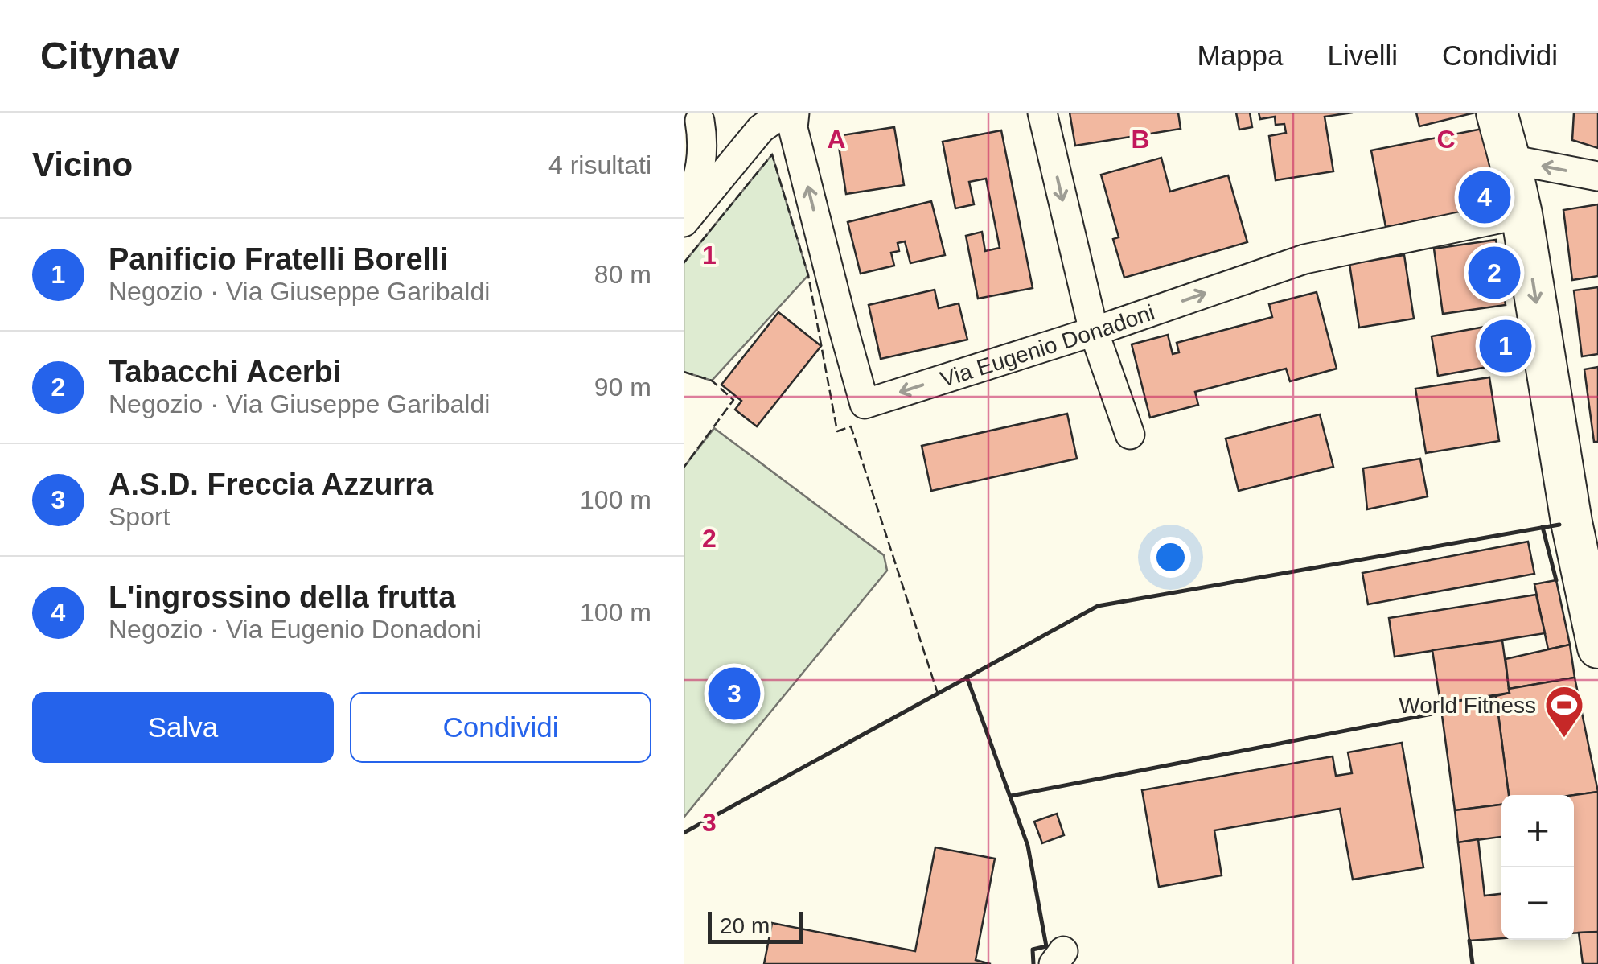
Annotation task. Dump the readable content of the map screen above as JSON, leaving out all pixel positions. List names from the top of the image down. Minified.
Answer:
{"streets":{"street":["Via Eugenio Donadoni"]},"places":{"sports":["World Fitness"]},"scale_bar":"20 m","page":{"header":"Citynav","nav":["Mappa","Livelli","Condividi"],"heading":["Vicino","4 risultati"],"pins":["4","2","1","3"],"list":[{"mark":"1","name":"Panificio Fratelli Borelli","note":"Negozio · Via Giuseppe Garibaldi","value":"80 m"},{"mark":"2","name":"Tabacchi Acerbi","note":"Negozio · Via Giuseppe Garibaldi","value":"90 m"},{"mark":"3","name":"A.S.D. Freccia Azzurra","note":"Sport","value":"100 m"},{"mark":"4","name":"L'ingrossino della frutta","note":"Negozio · Via Eugenio Donadoni","value":"100 m"}],"buttons":["Salva","Condividi"],"map_buttons":["+","−"],"scale":"20 m"},"grid":{"columns":["A","B","C"],"rows":["1","2","3"]}}
